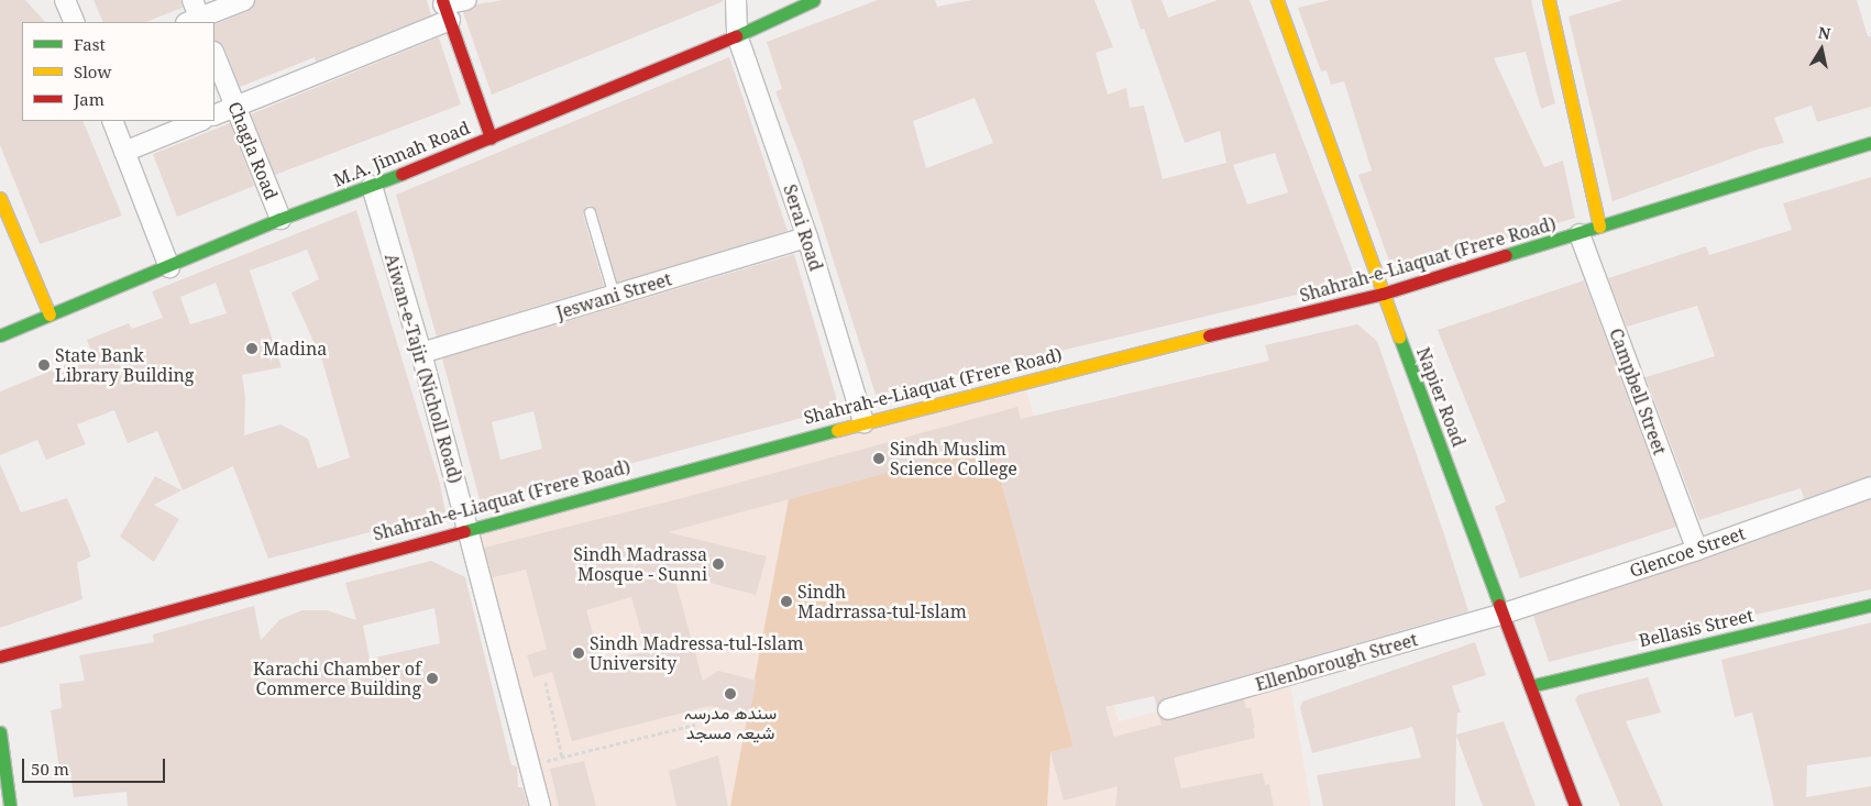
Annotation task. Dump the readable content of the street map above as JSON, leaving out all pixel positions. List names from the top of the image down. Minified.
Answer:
{"streets":{"main road":["M.A. Jinnah Road","Shahrah-e-Liaquat (Frere Road)","Napier Road","Bellasis Street"],"street":["Chagla Road","Serai Road","Jeswani Street","Aiwan-e-Tajir (Nicholl Road)","Campbell Street","Glencoe Street","Ellenborough Street"]},"crossings":[["Chagla Road","M.A. Jinnah Road"],["M.A. Jinnah Road","Serai Road"],["M.A. Jinnah Road","Aiwan-e-Tajir (Nicholl Road)"],["Serai Road","Shahrah-e-Liaquat (Frere Road)"],["Serai Road","Jeswani Street"],["Shahrah-e-Liaquat (Frere Road)","Aiwan-e-Tajir (Nicholl Road)"],["Shahrah-e-Liaquat (Frere Road)","Campbell Street"],["Shahrah-e-Liaquat (Frere Road)","Napier Road"],["Jeswani Street","Aiwan-e-Tajir (Nicholl Road)"],["Campbell Street","Glencoe Street"],["Napier Road","Glencoe Street"],["Napier Road","Bellasis Street"],["Napier Road","Ellenborough Street"],["Glencoe Street","Ellenborough Street"]],"places":["Madina","State Bank Library Building","Sindh Muslim Science College","Sindh Madrassa Mosque - Sunni","Sindh Madrrassa-tul-Islam","Sindh Madressa-tul-Islam University","Karachi Chamber of Commerce Building","سندھ مدرسہ شیعہ مسجد"],"legend":["Fast","Slow","Jam"],"scale_bar":"50 m","north":"top"}
